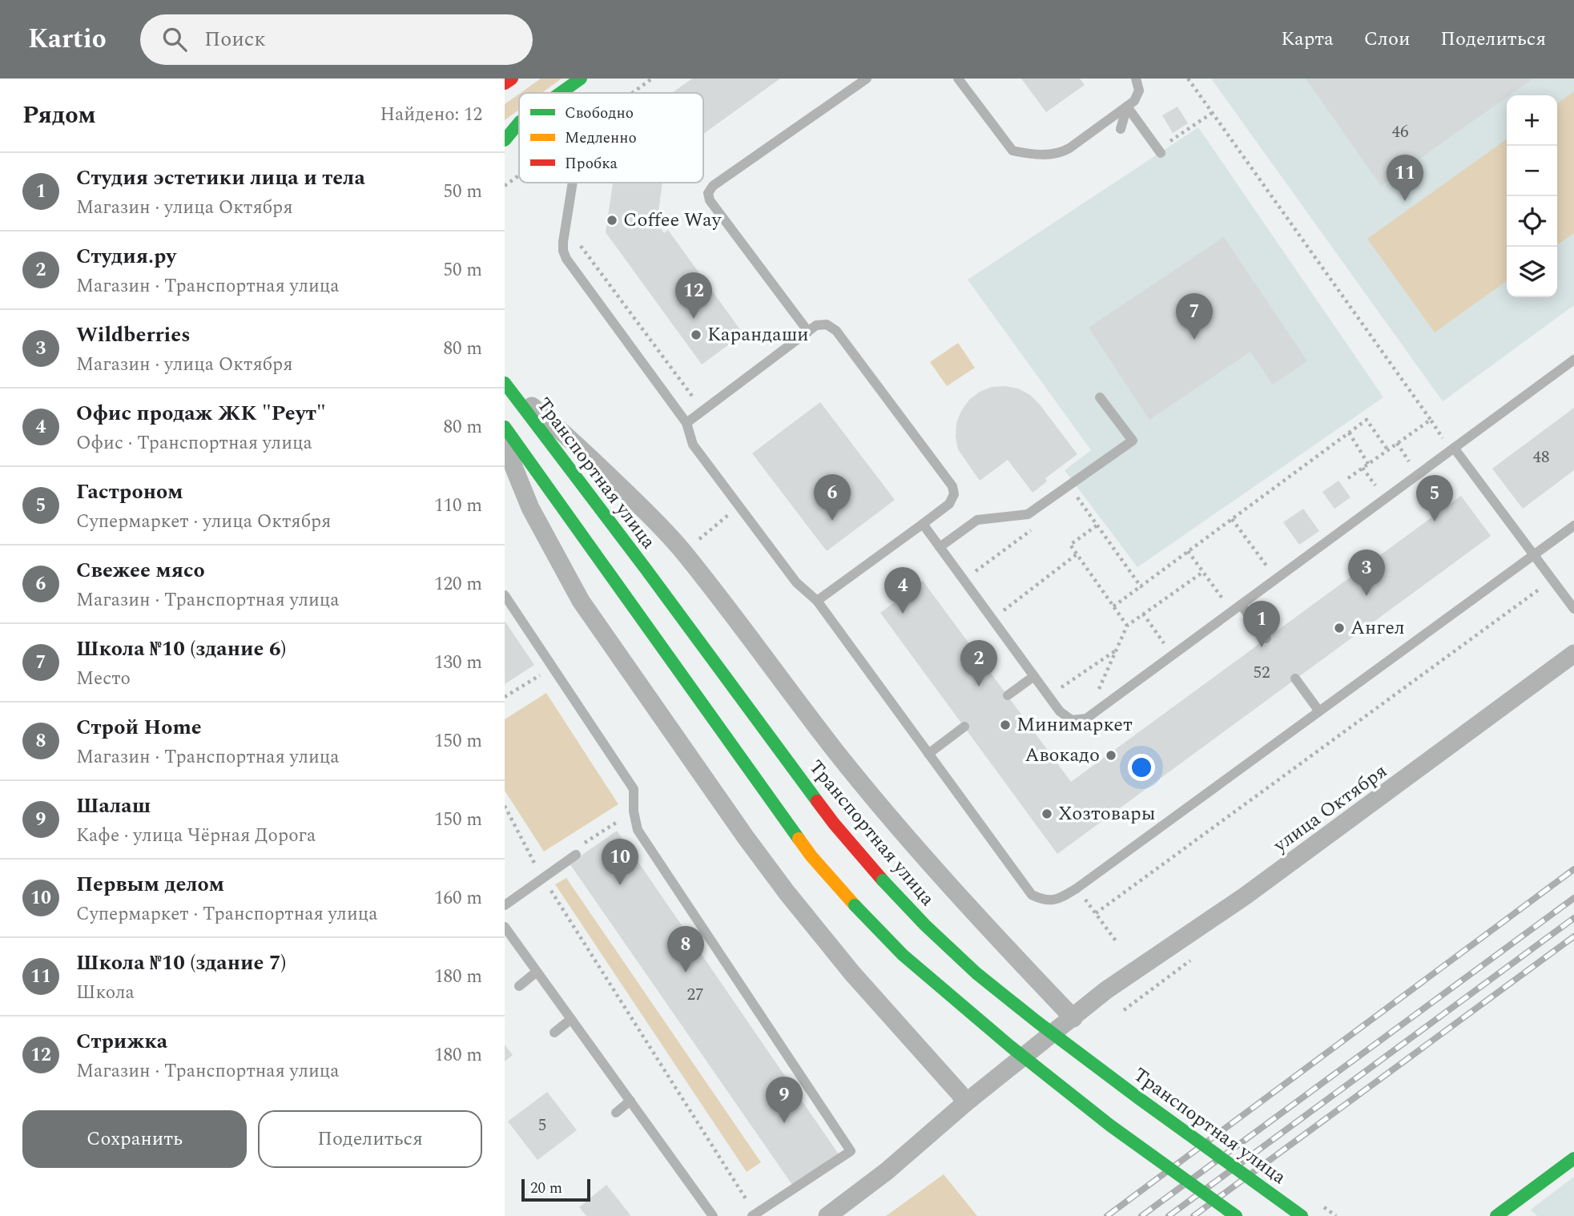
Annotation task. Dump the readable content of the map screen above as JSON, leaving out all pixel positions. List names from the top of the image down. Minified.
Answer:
{"streets":{"street":["Транспортная улица","улица Октября"]},"places":["Coffee Way","Карандаши","Ангел","Минимаркет","Авокадо","Хозтовары"],"house_numbers":["46","48","52","27","5"],"legend":["Свободно","Медленно","Пробка"],"scale_bar":"20 m","page":{"header":"Kartio","search":"Поиск","nav":["Карта","Слои","Поделиться"],"heading":["Рядом","Найдено: 12"],"map_buttons":["+","−"],"list":[{"mark":"1","name":"Студия эстетики лица и тела","note":"Магазин · улица Октября","value":"50 m"},{"mark":"2","name":"Студия.ру","note":"Магазин · Транспортная улица","value":"50 m"},{"mark":"3","name":"Wildberries","note":"Магазин · улица Октября","value":"80 m"},{"mark":"4","name":"Офис продаж ЖК \"Реут\"","note":"Офис · Транспортная улица","value":"80 m"},{"mark":"5","name":"Гастроном","note":"Супермаркет · улица Октября","value":"110 m"},{"mark":"6","name":"Свежее мясо","note":"Магазин · Транспортная улица","value":"120 m"},{"mark":"7","name":"Школа №10 (здание 6)","note":"Место","value":"130 m"},{"mark":"8","name":"Строй Home","note":"Магазин · Транспортная улица","value":"150 m"},{"mark":"9","name":"Шалаш","note":"Кафе · улица Чёрная Дорога","value":"150 m"},{"mark":"10","name":"Первым делом","note":"Супермаркет · Транспортная улица","value":"160 m"},{"mark":"11","name":"Школа №10 (здание 7)","note":"Школа","value":"180 m"},{"mark":"12","name":"Стрижка","note":"Магазин · Транспортная улица","value":"180 m"}],"pins":["11","12","7","6","5","3","4","1","2","10","8","9"],"buttons":["Сохранить","Поделиться"],"scale":"20 m"}}
